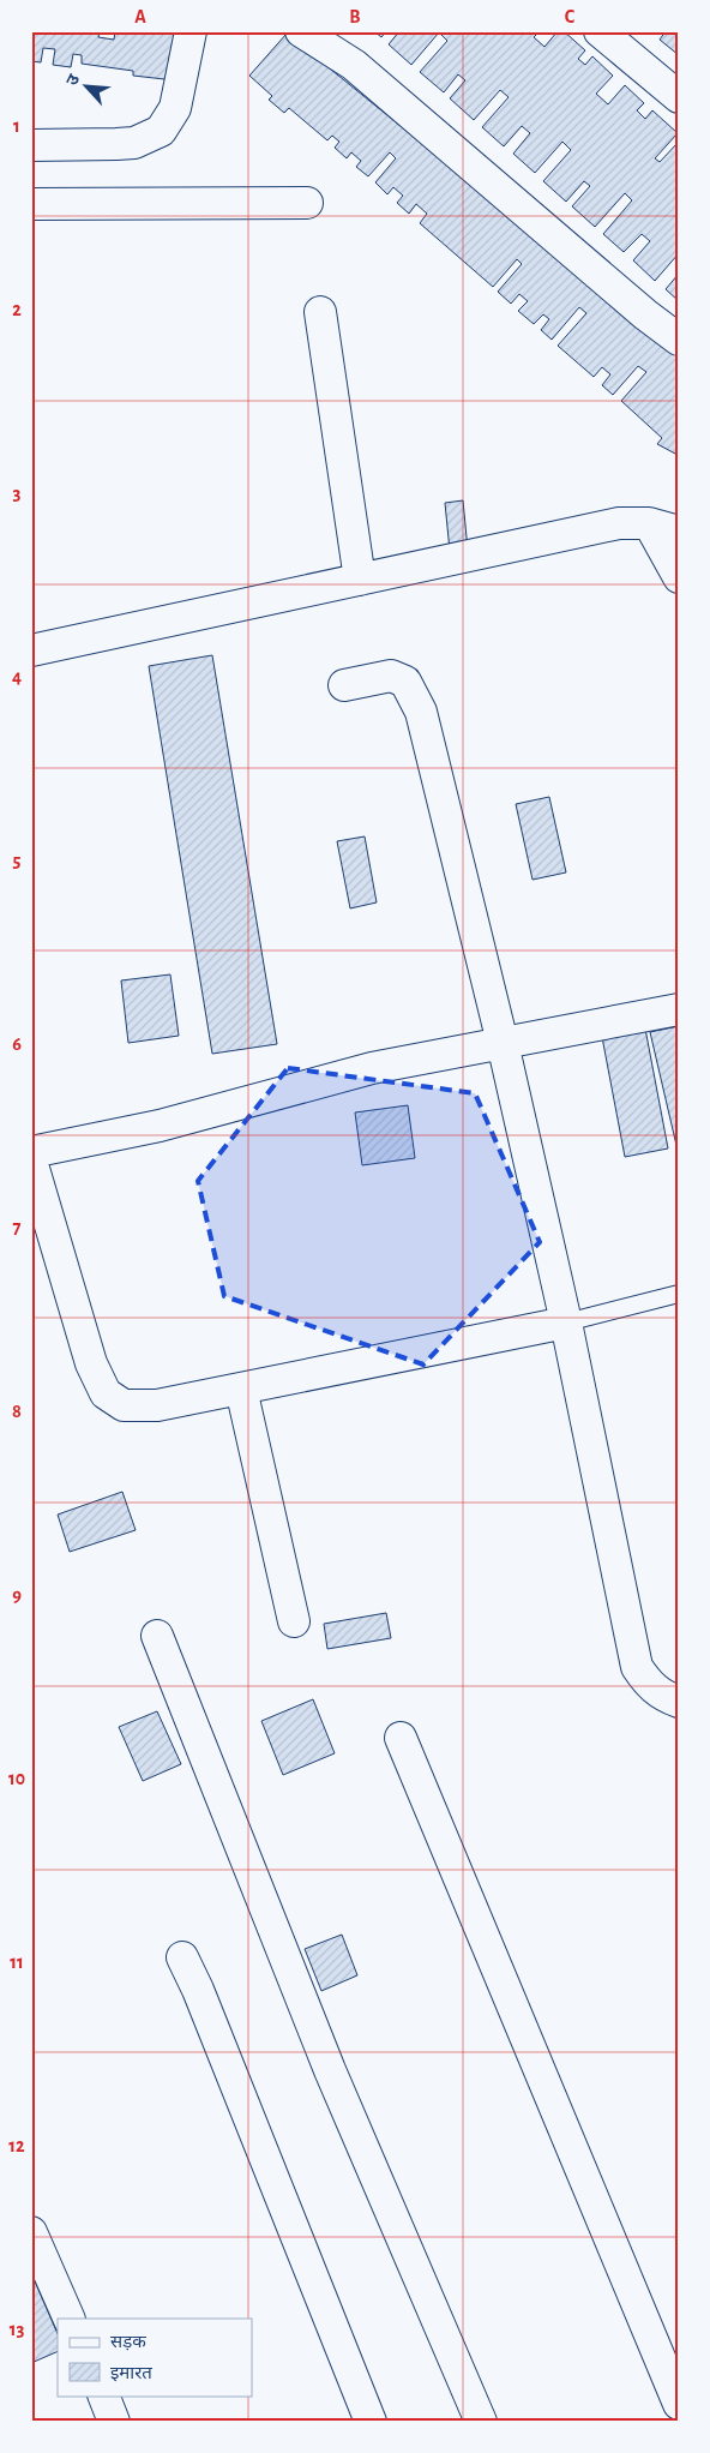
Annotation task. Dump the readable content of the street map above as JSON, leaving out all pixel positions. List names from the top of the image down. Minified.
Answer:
{"legend":["सड़क","इमारत"],"north":"top left","grid":{"columns":["A","B","C"],"rows":["1","2","3","4","5","6","7","8","9","10","11","12","13"]}}
